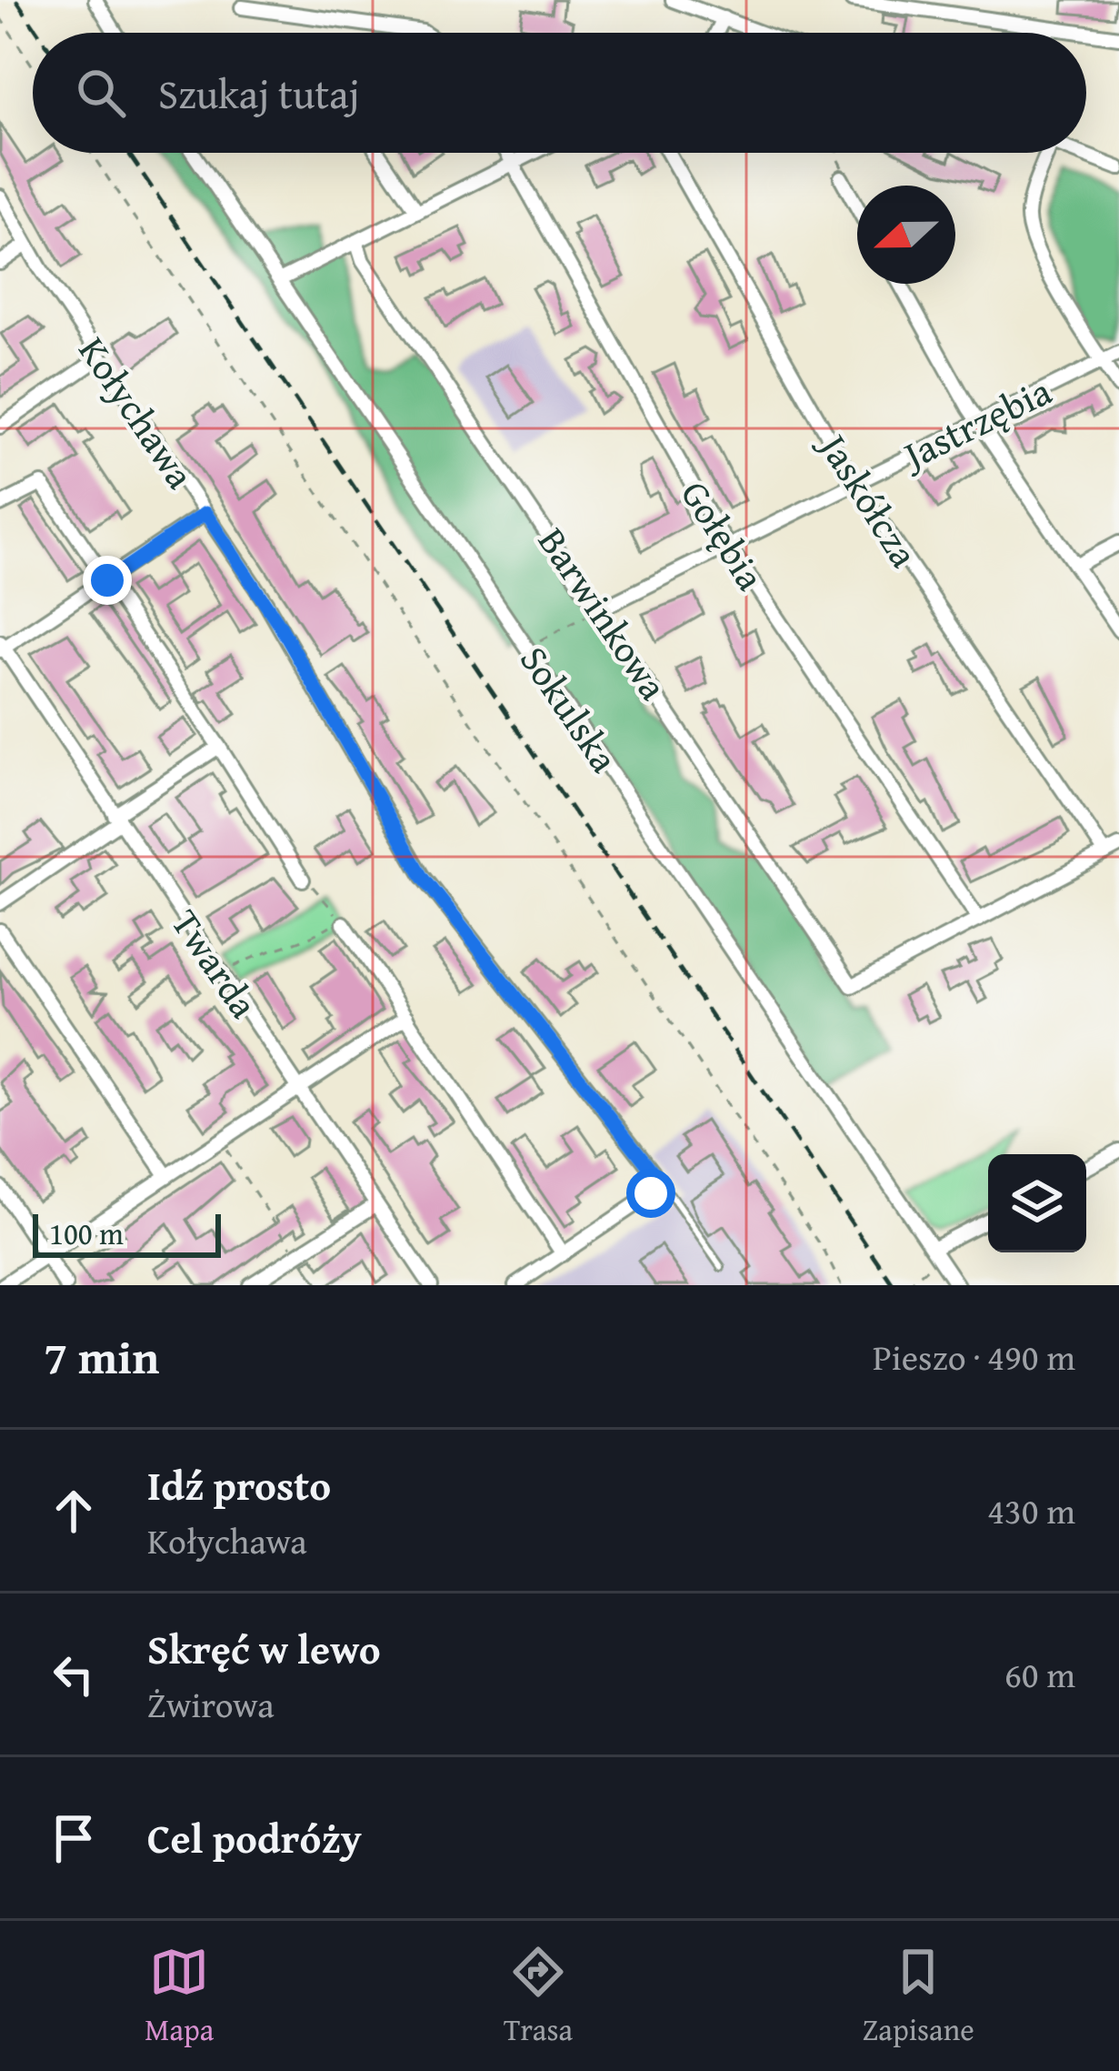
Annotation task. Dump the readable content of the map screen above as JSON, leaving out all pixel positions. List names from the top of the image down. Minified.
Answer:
{"streets":{"street":["Kołychawa","Jastrzębia","Jaskółcza","Gołębia","Barwinkowa","Sokulska","Twarda"]},"crossings":[["Jastrzębia","Jaskółcza"],["Jastrzębia","Gołębia"],["Jastrzębia","Barwinkowa"],["Gołębia","Barwinkowa"]],"scale_bar":"100 m","north":"left","page":{"search":"Szukaj tutaj","scale":"100 m","heading":["7 min","Pieszo · 490 m"],"list":[["Idź prosto","Kołychawa","430 m"],["Skręć w lewo","Żwirowa","60 m"],"Cel podróży"],"nav":["Mapa","Trasa","Zapisane"]}}
